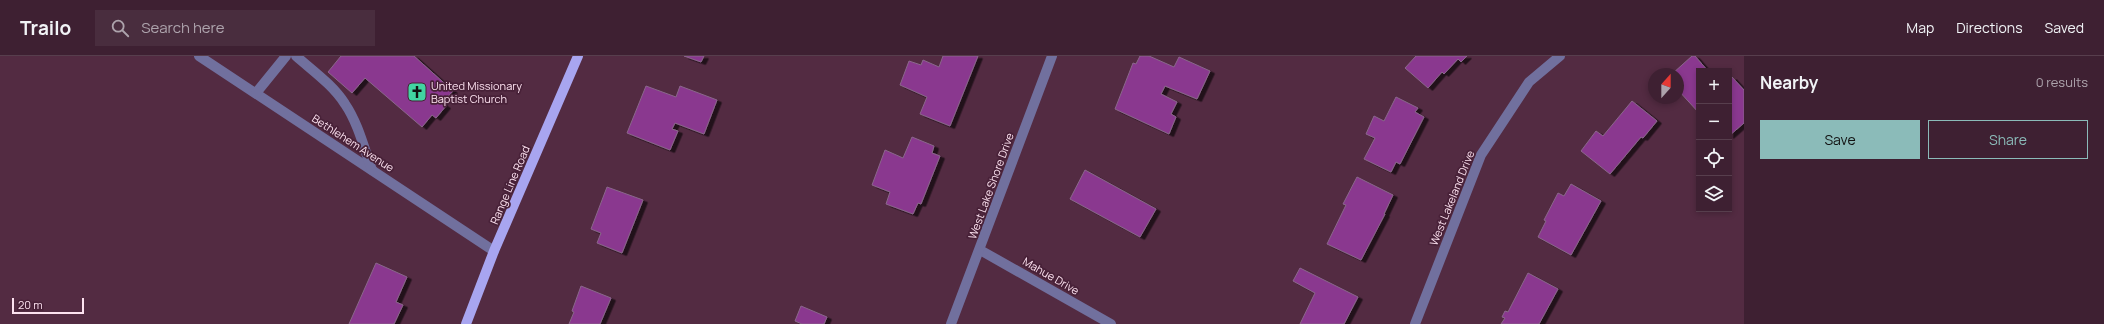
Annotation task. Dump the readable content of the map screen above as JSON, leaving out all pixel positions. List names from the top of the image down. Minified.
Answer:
{"streets":{"main road":["Range Line Road"],"street":["Bethlehem Avenue","West Lake Shore Drive","West Lakeland Drive","Mahue Drive"]},"crossings":[["Bethlehem Avenue","Range Line Road"],["West Lake Shore Drive","Mahue Drive"]],"places":{"church":["United Missionary Baptist Church"]},"scale_bar":"20 m","north":"top","page":{"header":"Trailo","search":"Search here","nav":["Map","Directions","Saved"],"heading":["Nearby","0 results"],"map_buttons":["+","−"],"buttons":["Save","Share"],"scale":"20 m"}}
